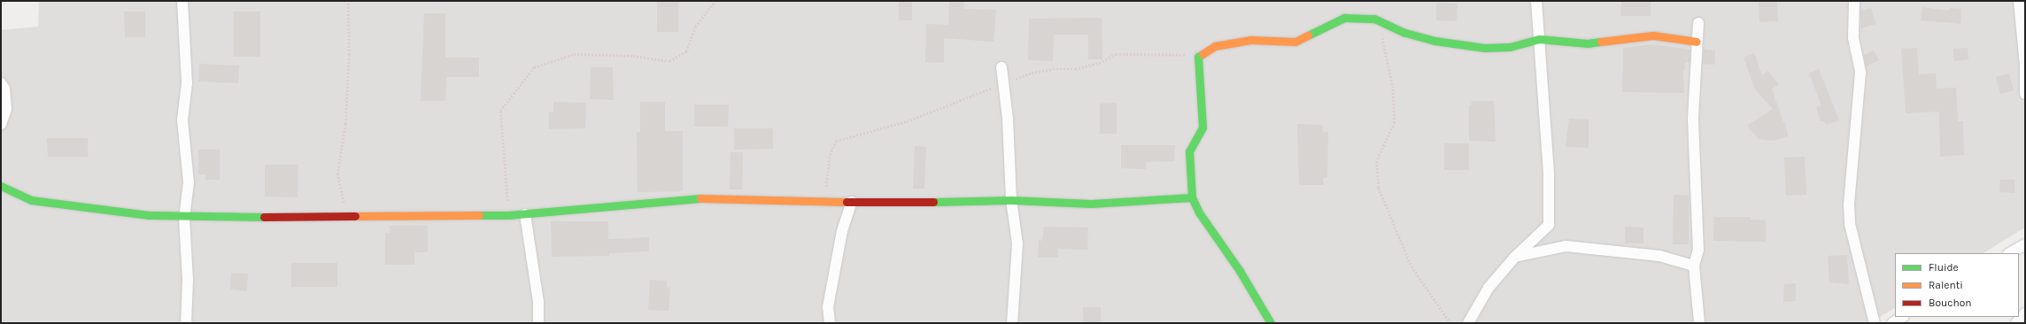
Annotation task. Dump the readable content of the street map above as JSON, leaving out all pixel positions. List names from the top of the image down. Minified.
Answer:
{"legend":["Fluide","Ralenti","Bouchon"]}
